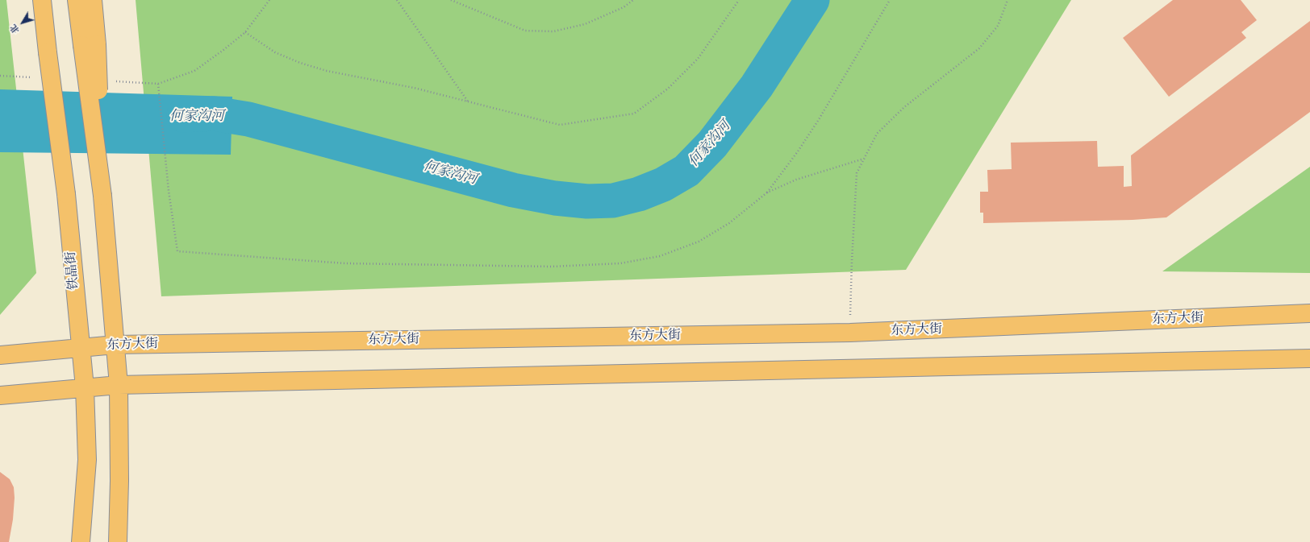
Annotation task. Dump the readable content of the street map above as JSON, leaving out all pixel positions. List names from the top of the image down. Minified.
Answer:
{"streets":{"main road":["铁晶街","东方大街"]},"crossings":[["铁晶街","东方大街"]],"water":["何家沟河"],"north":"bottom left"}
